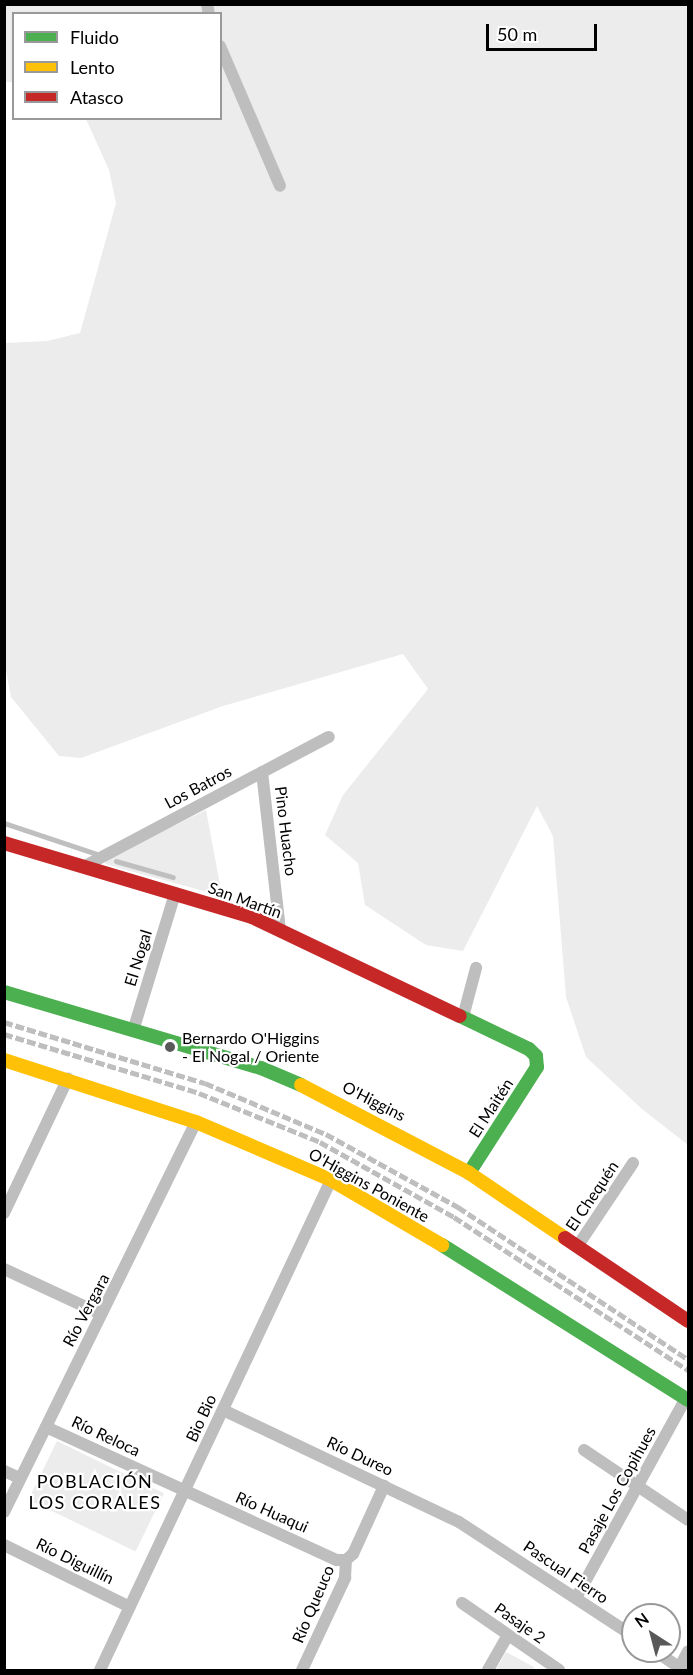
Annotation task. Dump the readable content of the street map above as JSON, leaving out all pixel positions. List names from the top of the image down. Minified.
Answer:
{"streets":{"street":["Los Batros","Pino Huacho","San Martín","El Nogal","O'Higgins","El Maitén","O'Higgins Poniente","El Chequén","Río Vergara","Bio Bio","Río Reloca","Río Dureo","Pasaje Los Copihues","Río Huaqui","Río Diguillín","Pascual Fierro","Río Queuco","Pasaje 2"]},"crossings":[["Los Batros","Pino Huacho"],["Los Batros","San Martín"],["Pino Huacho","San Martín"],["San Martín","El Nogal"],["San Martín","El Maitén"],["El Nogal","O'Higgins"],["O'Higgins","El Maitén"],["O'Higgins","El Chequén"],["O'Higgins Poniente","Río Vergara"],["O'Higgins Poniente","Bio Bio"],["O'Higgins Poniente","Pasaje Los Copihues"],["Río Vergara","Río Reloca"],["Bio Bio","Río Reloca"],["Bio Bio","Río Dureo"],["Bio Bio","Río Huaqui"],["Bio Bio","Río Diguillín"],["Río Reloca","Río Huaqui"],["Río Dureo","Pascual Fierro"],["Río Dureo","Río Queuco"],["Pasaje Los Copihues","Pascual Fierro"],["Río Huaqui","Río Queuco"]],"districts":["POBLACIÓN LOS CORALES"],"places":["Bernardo O'Higgins - El Nogal / Oriente"],"legend":["Fluido","Lento","Atasco"],"scale_bar":"50 m","north":"top left"}
